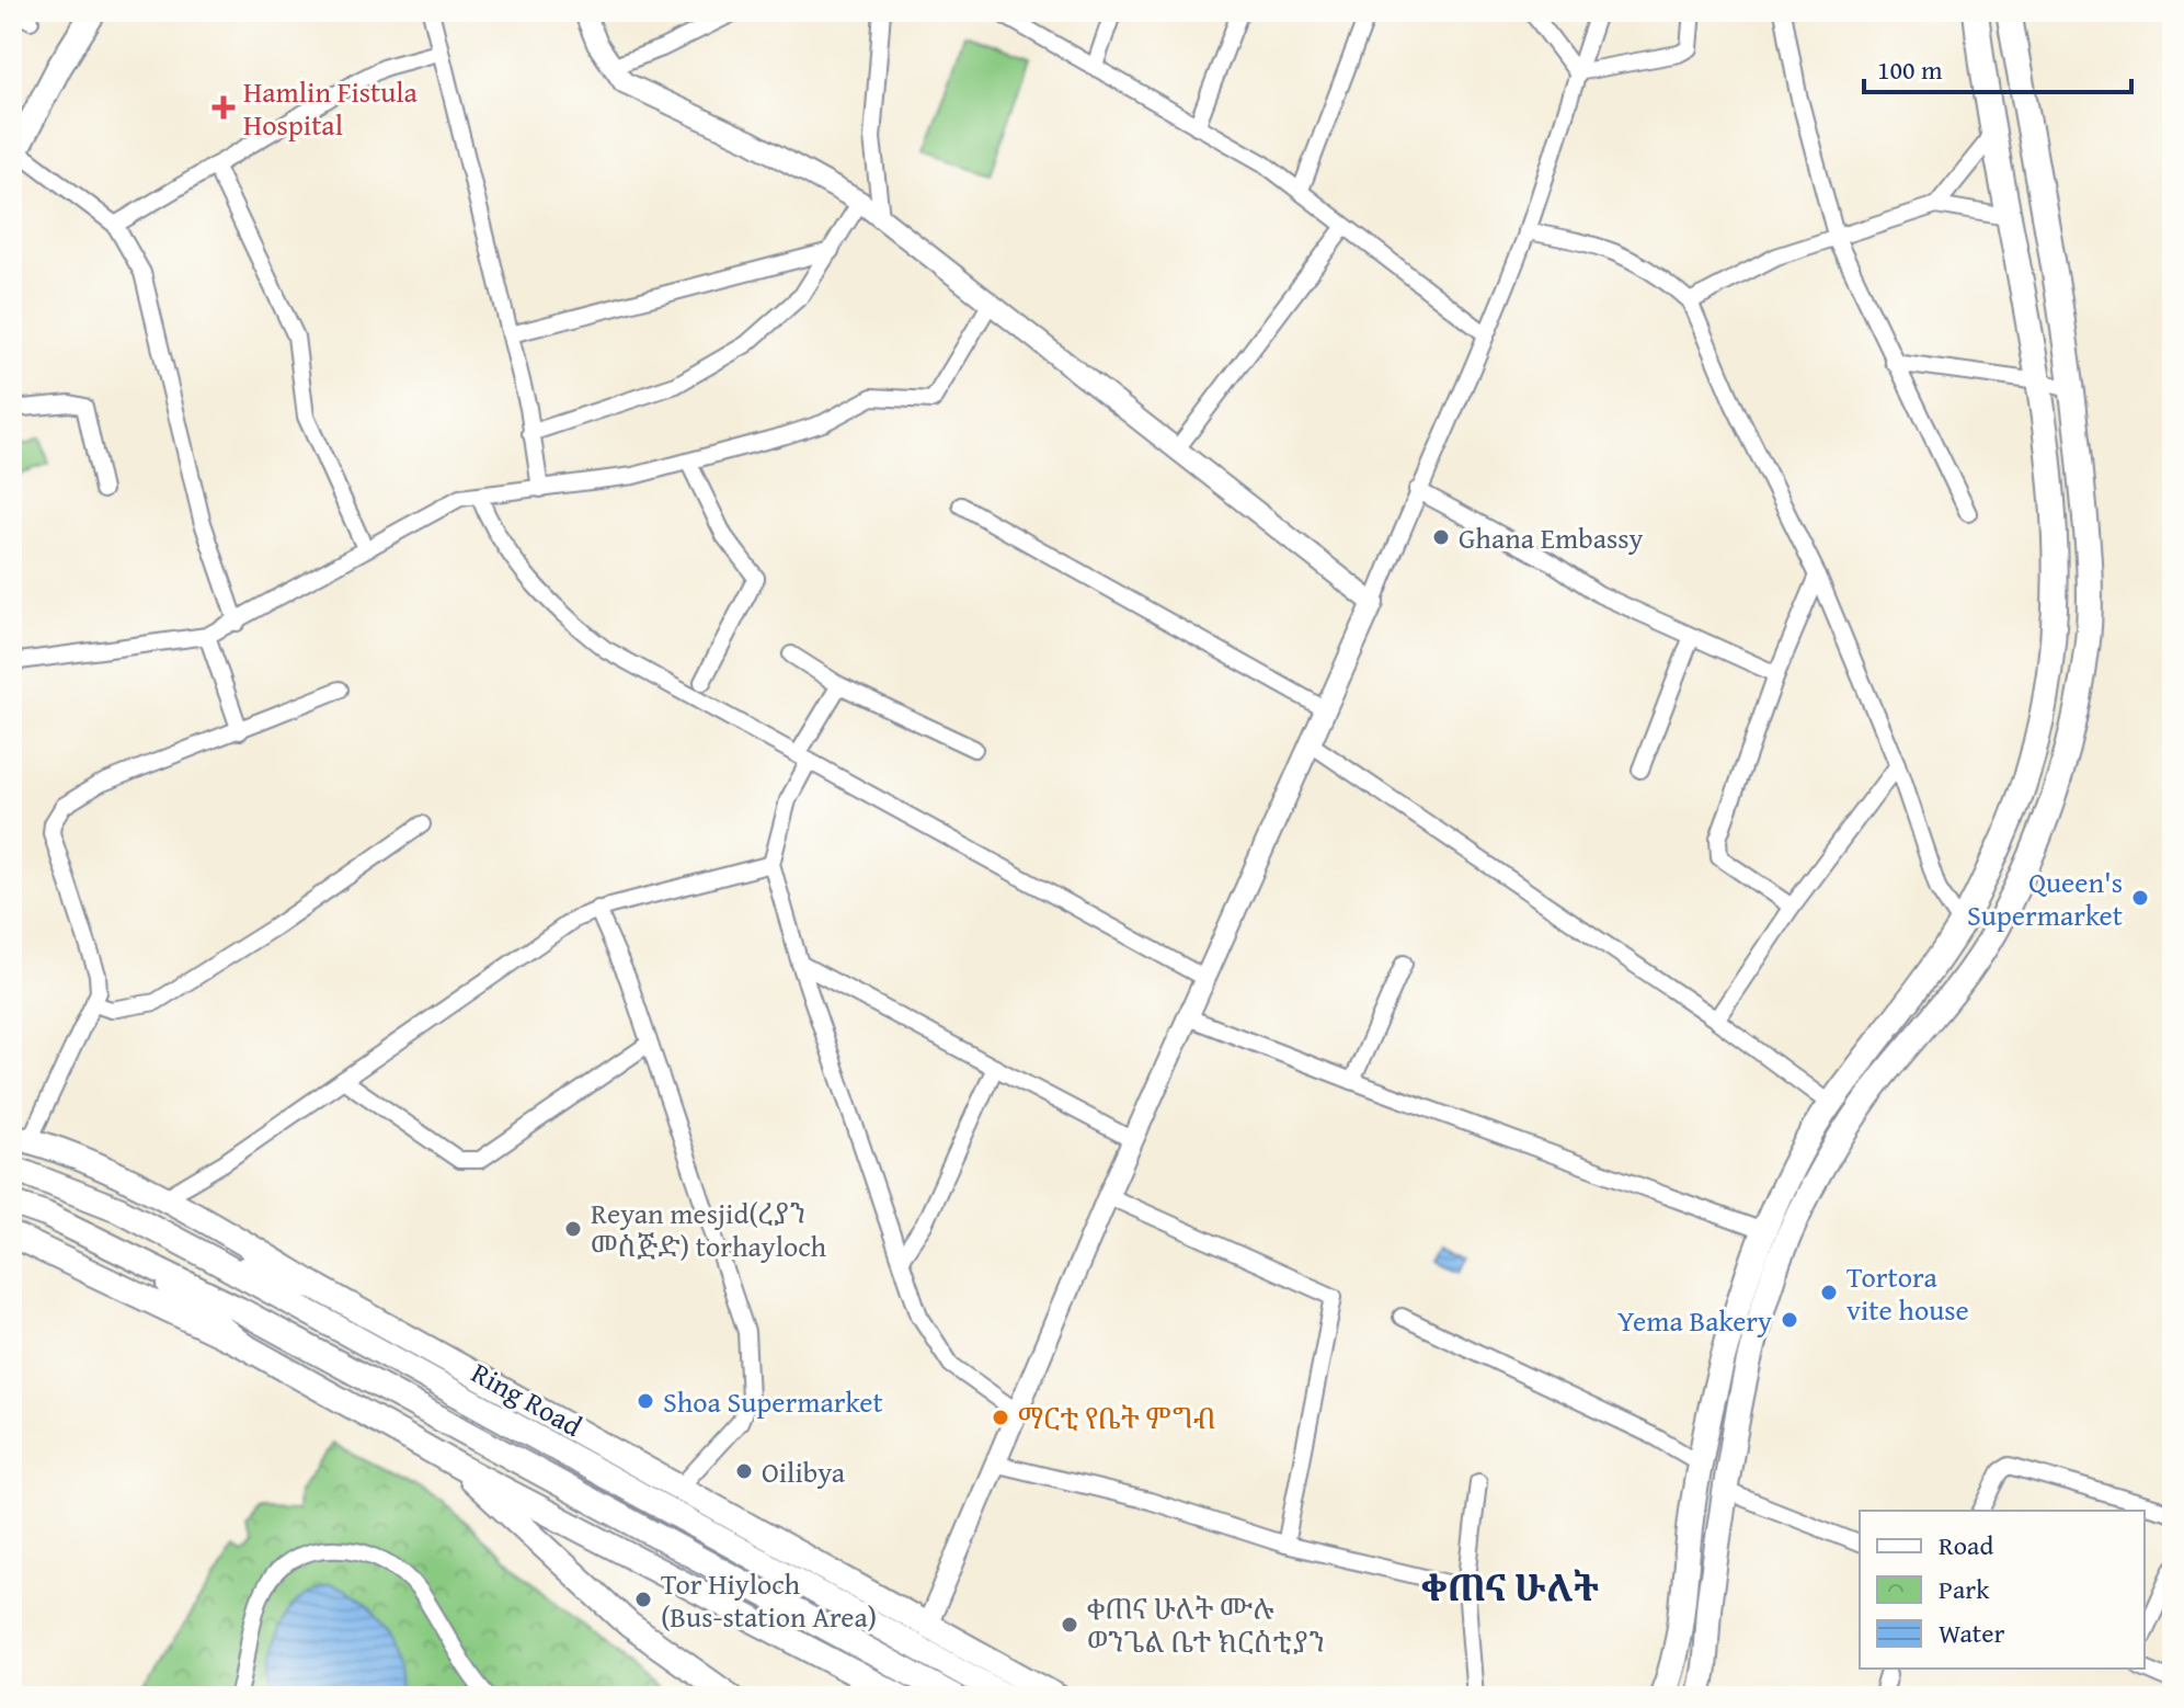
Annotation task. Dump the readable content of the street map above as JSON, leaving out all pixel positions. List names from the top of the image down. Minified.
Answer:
{"streets":{"main road":["Ring Road"]},"districts":["ቀጠና ሁለት"],"places":{"health":["Hamlin Fistula Hospital"],"other":["Ghana Embassy","Queen's Supermarket","Reyan mesjid(ረያን መስጅድ) torhayloch","Tortora vite house","Yema Bakery","Shoa Supermarket","ማርቲ የቤት ምግብ","Oilibya","Tor Hiyloch (Bus-station Area)","ቀጠና ሁለት ሙሉ ወንጌል ቤተ ክርስቲያን"]},"legend":["Road","Park","Water"],"scale_bar":"100 m"}
